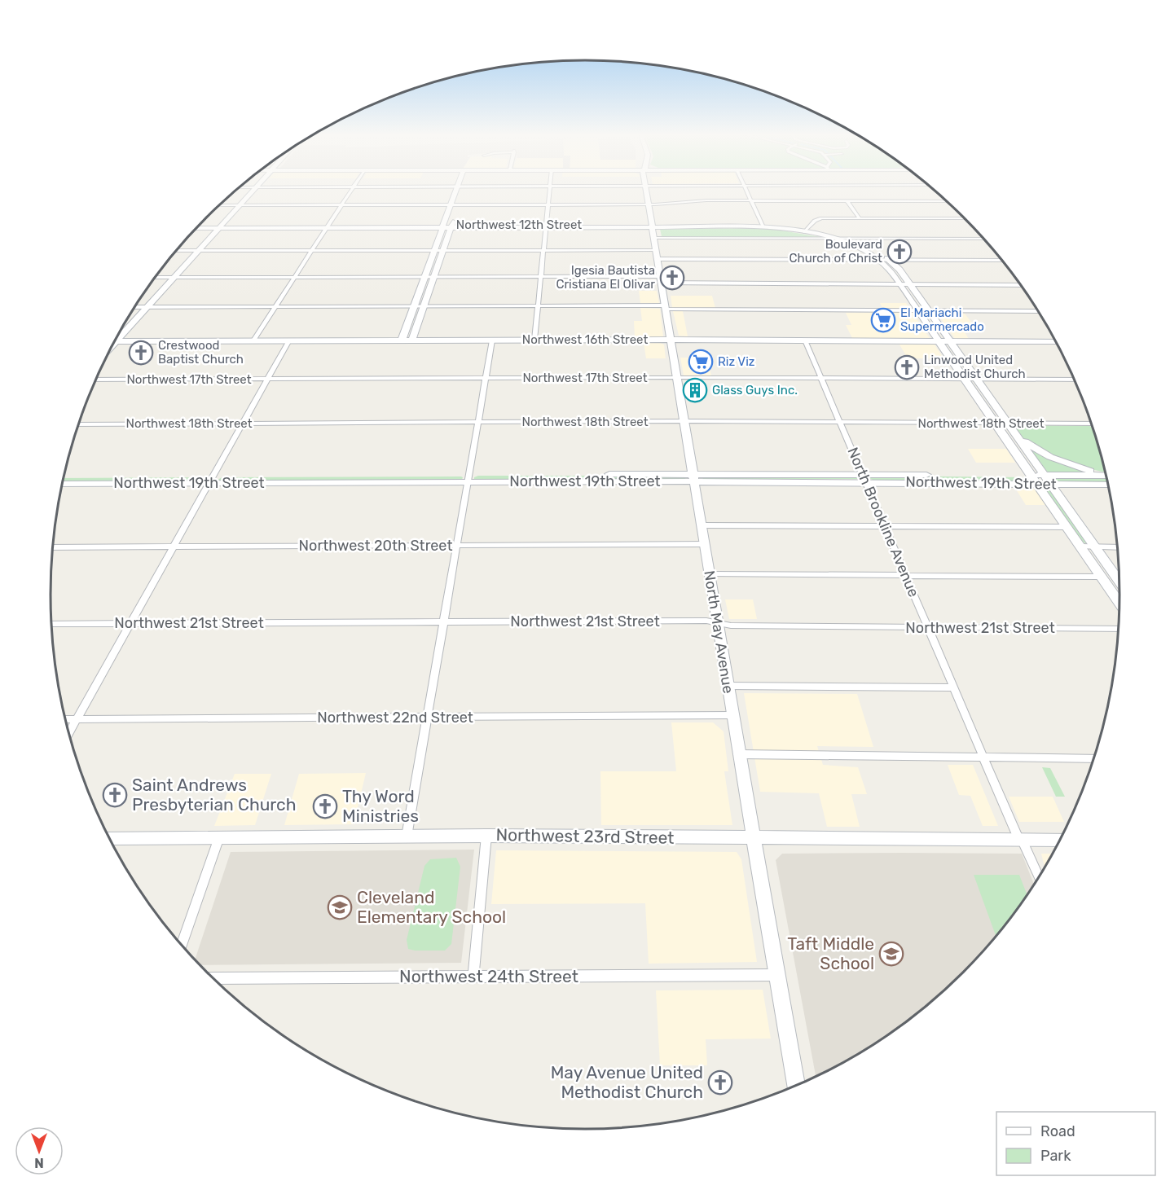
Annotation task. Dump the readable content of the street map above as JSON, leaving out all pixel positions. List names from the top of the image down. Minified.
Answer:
{"streets":{"street":["Northwest 12th Street","Northwest 16th Street","Northwest 17th Street","Northwest 18th Street","Northwest 19th Street","North Brookline Avenue","Northwest 20th Street","Northwest 21st Street","North May Avenue","Northwest 22nd Street","Northwest 23rd Street","Northwest 24th Street"]},"crossings":[["Northwest 12th Street","North May Avenue"],["Northwest 16th Street","North Brookline Avenue"],["Northwest 16th Street","North May Avenue"],["Northwest 17th Street","North Brookline Avenue"],["Northwest 17th Street","North May Avenue"],["Northwest 18th Street","North Brookline Avenue"],["Northwest 18th Street","North May Avenue"],["Northwest 19th Street","North Brookline Avenue"],["Northwest 19th Street","North May Avenue"],["North Brookline Avenue","Northwest 21st Street"],["North Brookline Avenue","Northwest 23rd Street"],["Northwest 20th Street","North May Avenue"],["Northwest 21st Street","North May Avenue"],["North May Avenue","Northwest 22nd Street"],["North May Avenue","Northwest 23rd Street"],["North May Avenue","Northwest 24th Street"]],"places":{"church":["Boulevard Church of Christ","Igesia Bautista Cristiana El Olivar","Crestwood Baptist Church","Linwood United Methodist Church","Saint Andrews Presbyterian Church","Thy Word Ministries","May Avenue United Methodist Church"],"supermarket":["El Mariachi Supermercado","Riz Viz"],"building":["Glass Guys Inc."],"school or university":["Cleveland Elementary School","Taft Middle School"]},"legend":["Road","Park"],"north":"bottom"}
